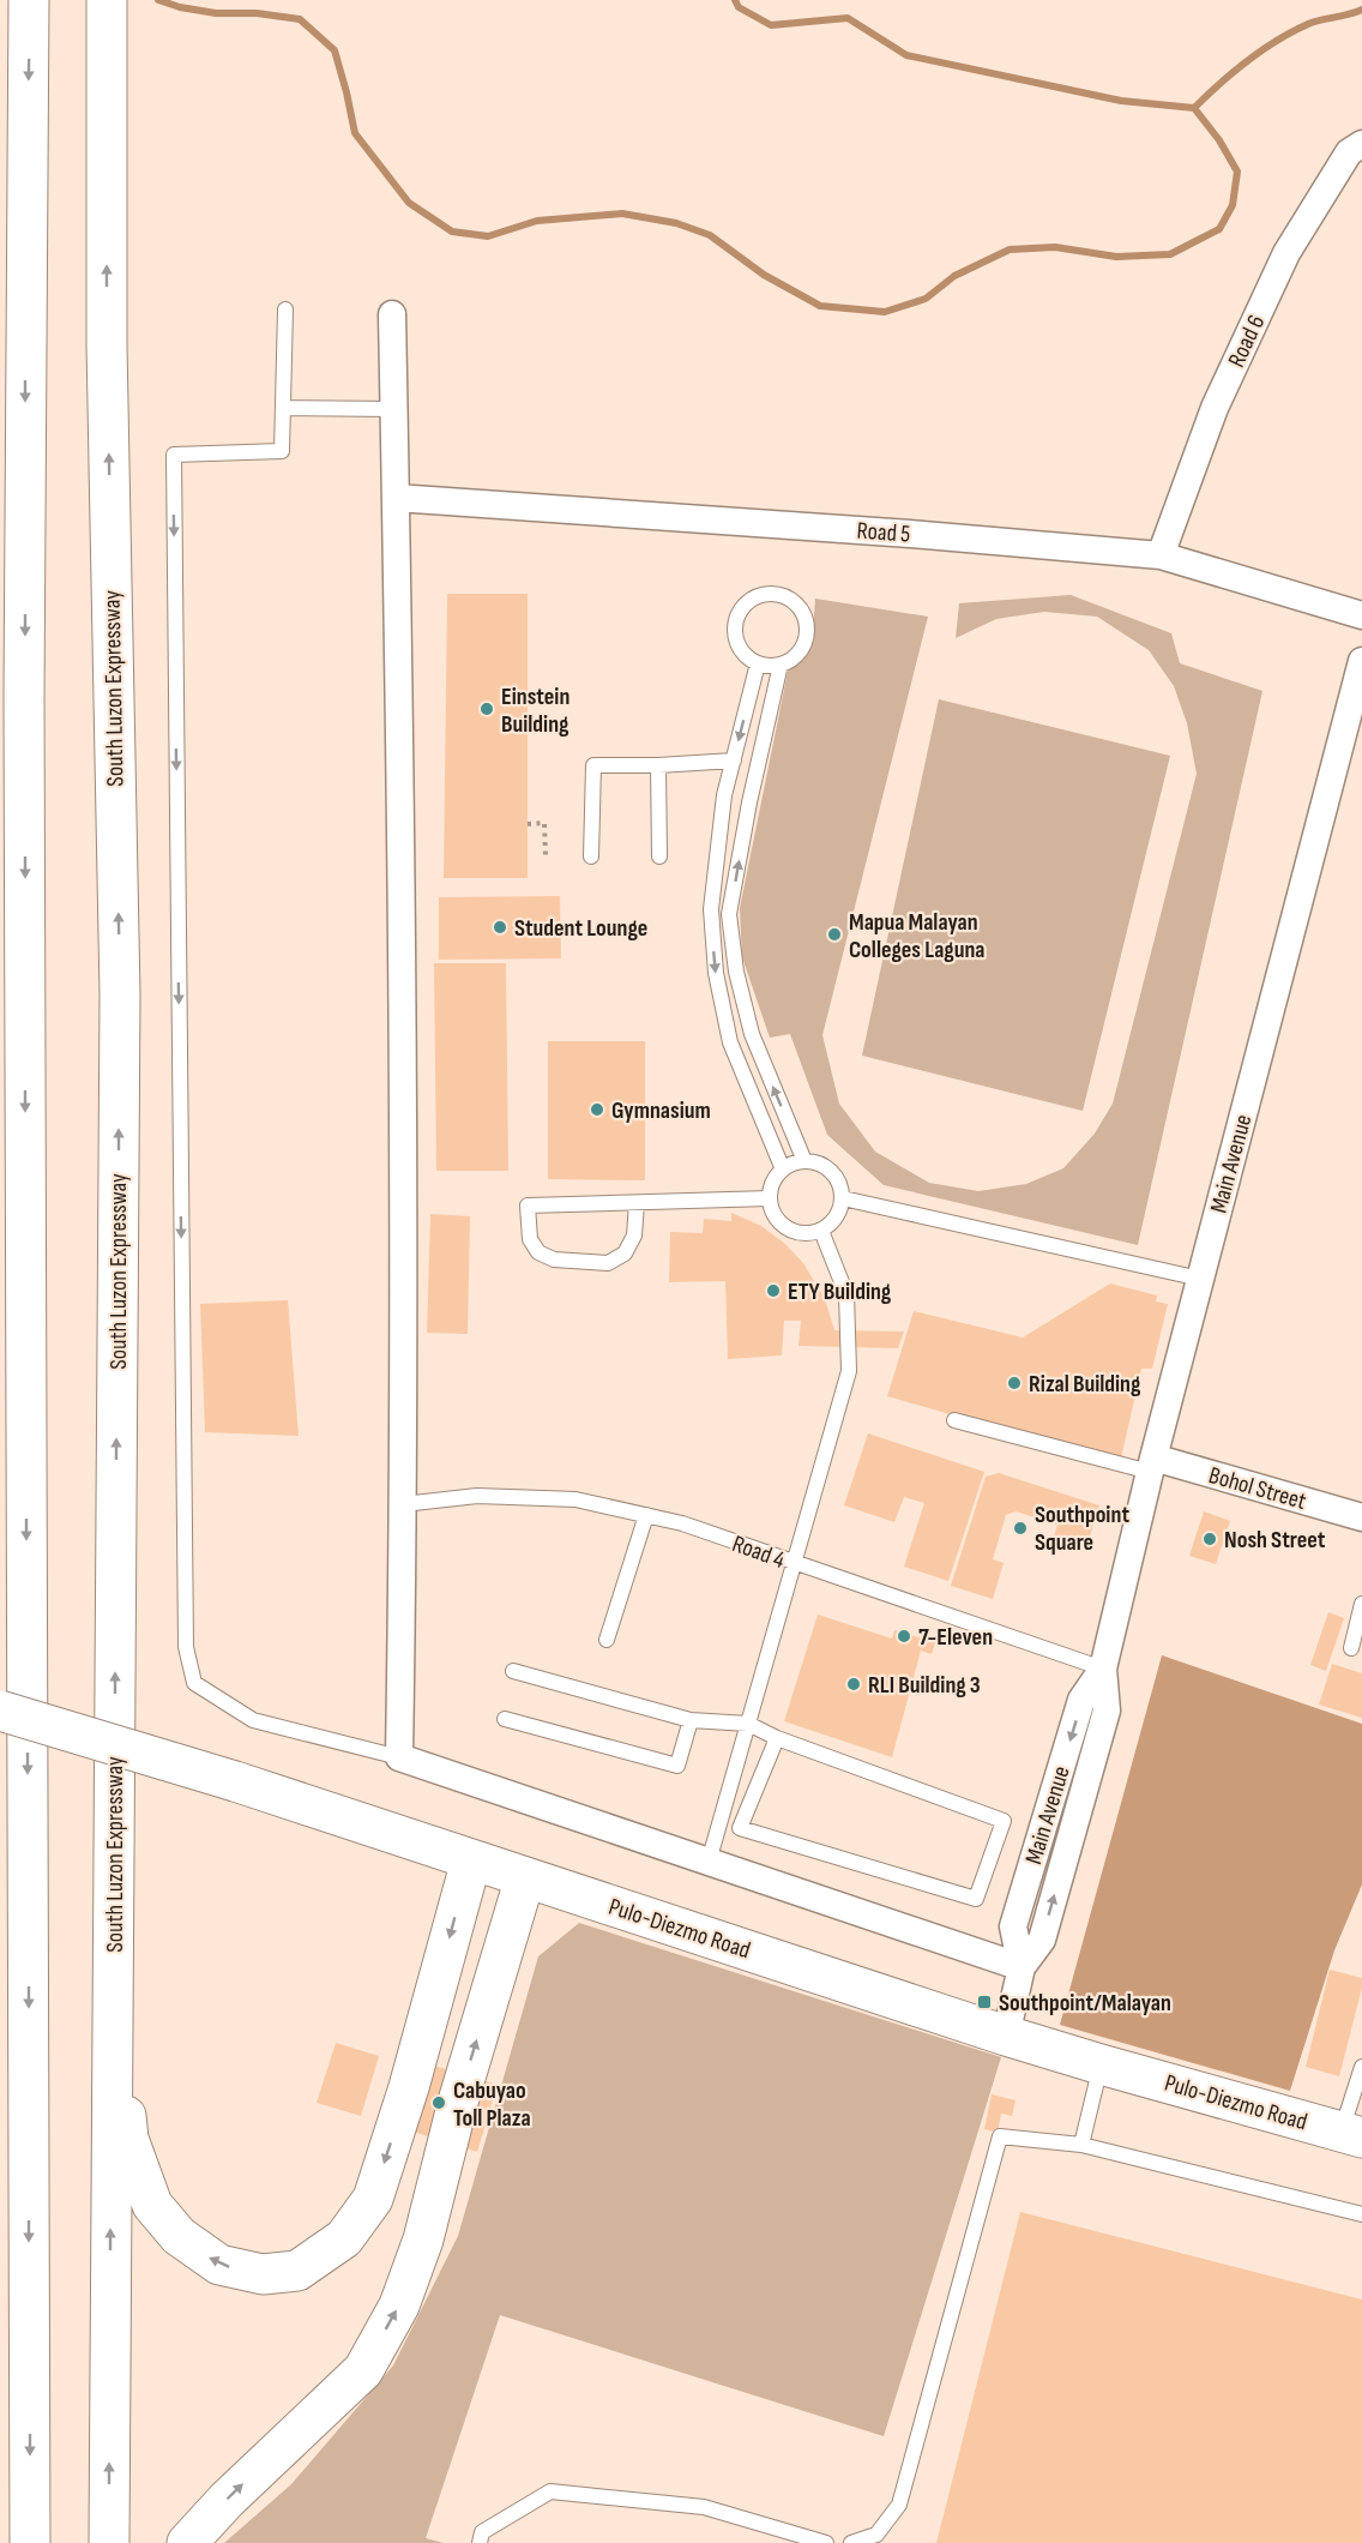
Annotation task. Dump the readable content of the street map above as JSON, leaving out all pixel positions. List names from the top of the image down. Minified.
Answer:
{"streets":{"main road":["South Luzon Expressway","Pulo-Diezmo Road"],"street":["Road 6","Road 5","Main Avenue","Bohol Street"],"lane":["Road 4"]},"crossings":[["Road 6","Road 5"],["Main Avenue","Bohol Street"],["Main Avenue","Road 4"],["Main Avenue","Pulo-Diezmo Road"]],"places":{"other":["Einstein Building","Student Lounge","Mapua Malayan Colleges Laguna","Gymnasium","ETY Building","Rizal Building","Southpoint Square","Nosh Street","7-Eleven","RLI Building 3","Cabuyao Toll Plaza"],"transit":["Southpoint/Malayan"]}}
